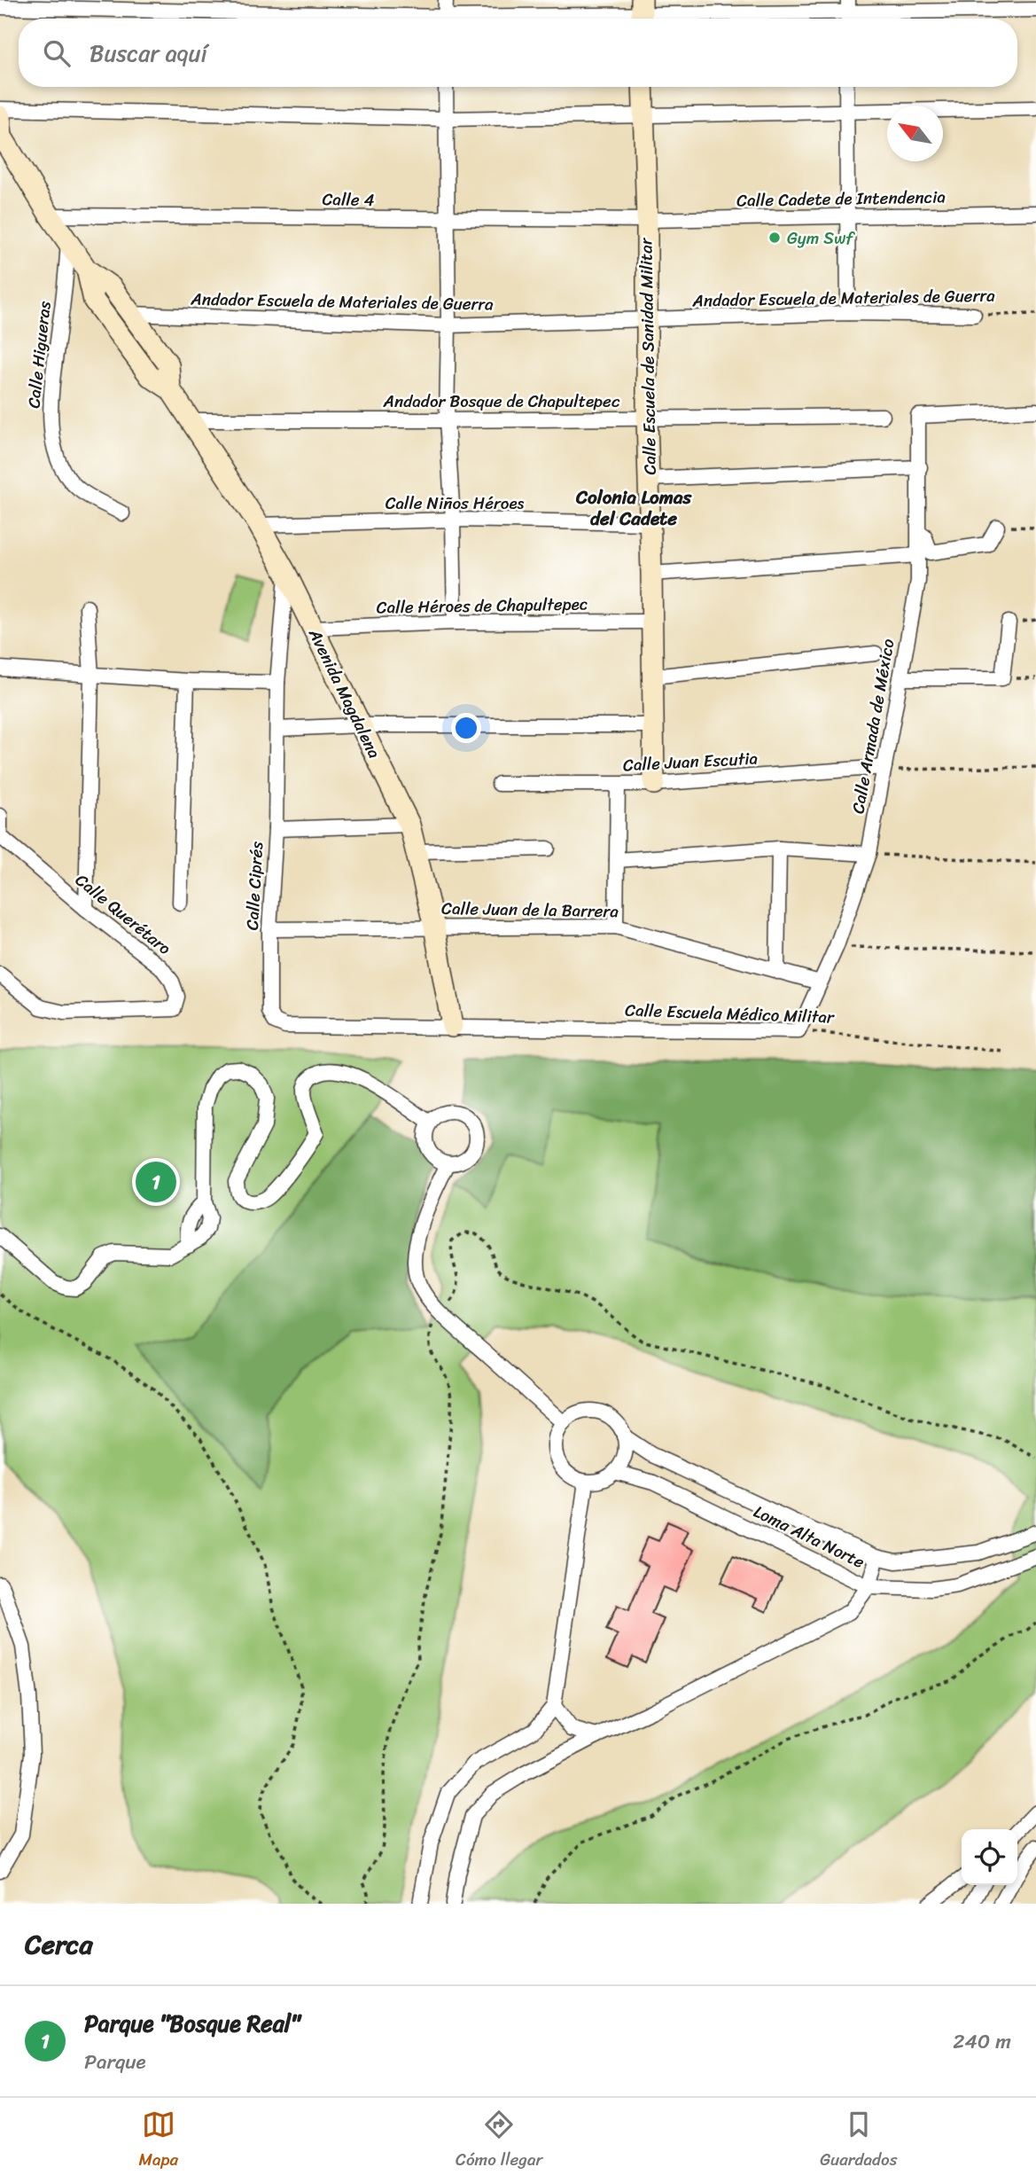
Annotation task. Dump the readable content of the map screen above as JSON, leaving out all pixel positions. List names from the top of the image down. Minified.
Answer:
{"streets":{"main road":["Calle Escuela de Sanidad Militar","Avenida Magdalena"],"street":["Calle Cadete de Intendencia","Calle 4","Andador Escuela de Materiales de Guerra","Calle Higueras","Andador Bosque de Chapultepec","Calle Niños Héroes","Calle Héroes de Chapultepec","Calle Armada de México","Calle Juan Escutia","Calle Ciprés","Calle Juan de la Barrera","Calle Querétaro","Calle Escuela Médico Militar","Loma Alta Norte"]},"crossings":[["Calle Cadete de Intendencia","Calle 4"],["Calle Cadete de Intendencia","Calle Escuela de Sanidad Militar"],["Calle 4","Calle Escuela de Sanidad Militar"],["Calle 4","Avenida Magdalena"],["Andador Escuela de Materiales de Guerra","Calle Escuela de Sanidad Militar"],["Andador Escuela de Materiales de Guerra","Avenida Magdalena"],["Calle Higueras","Avenida Magdalena"],["Calle Escuela de Sanidad Militar","Andador Bosque de Chapultepec"],["Calle Escuela de Sanidad Militar","Calle Niños Héroes"],["Calle Escuela de Sanidad Militar","Calle Héroes de Chapultepec"],["Calle Escuela de Sanidad Militar","Calle Juan Escutia"],["Andador Bosque de Chapultepec","Avenida Magdalena"],["Calle Niños Héroes","Avenida Magdalena"],["Calle Héroes de Chapultepec","Avenida Magdalena"],["Avenida Magdalena","Calle Ciprés"],["Avenida Magdalena","Calle Juan de la Barrera"],["Avenida Magdalena","Calle Escuela Médico Militar"],["Calle Armada de México","Calle Juan Escutia"],["Calle Armada de México","Calle Juan de la Barrera"],["Calle Armada de México","Calle Escuela Médico Militar"],["Calle Ciprés","Calle Juan de la Barrera"],["Calle Ciprés","Calle Escuela Médico Militar"]],"districts":["Colonia Lomas del Cadete"],"places":["Gym Swf"],"north":"top left","page":{"search":"Buscar aquí","pins":"1","heading":"Cerca","list":[{"mark":"1","name":"Parque \"Bosque Real\"","note":"Parque","value":"240 m"}],"nav":["Mapa","Cómo llegar","Guardados"]}}
